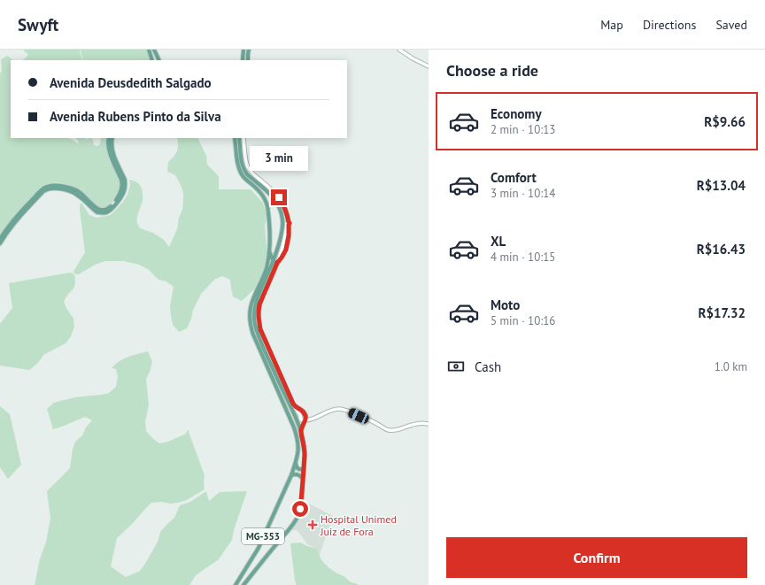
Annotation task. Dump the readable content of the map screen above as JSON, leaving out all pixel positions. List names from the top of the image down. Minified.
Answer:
{"streets":{"main road":["MG-353"]},"places":{"health":["Hospital Unimed Juiz de Fora"]},"page":{"header":"Swyft","nav":["Map","Directions","Saved"],"heading":"Choose a ride","banner":["Avenida Deusdedith Salgado","Avenida Rubens Pinto da Silva"],"list":[{"name":"Economy","note":"2 min · 10:13","value":"R$9.66"},{"name":"Comfort","note":"3 min · 10:14","value":"R$13.04"},{"name":"XL","note":"4 min · 10:15","value":"R$16.43"},{"name":"Moto","note":"5 min · 10:16","value":"R$17.32"}],"bubble":"3 min","pay":["Cash","1.0 km"],"buttons":"Confirm"}}
